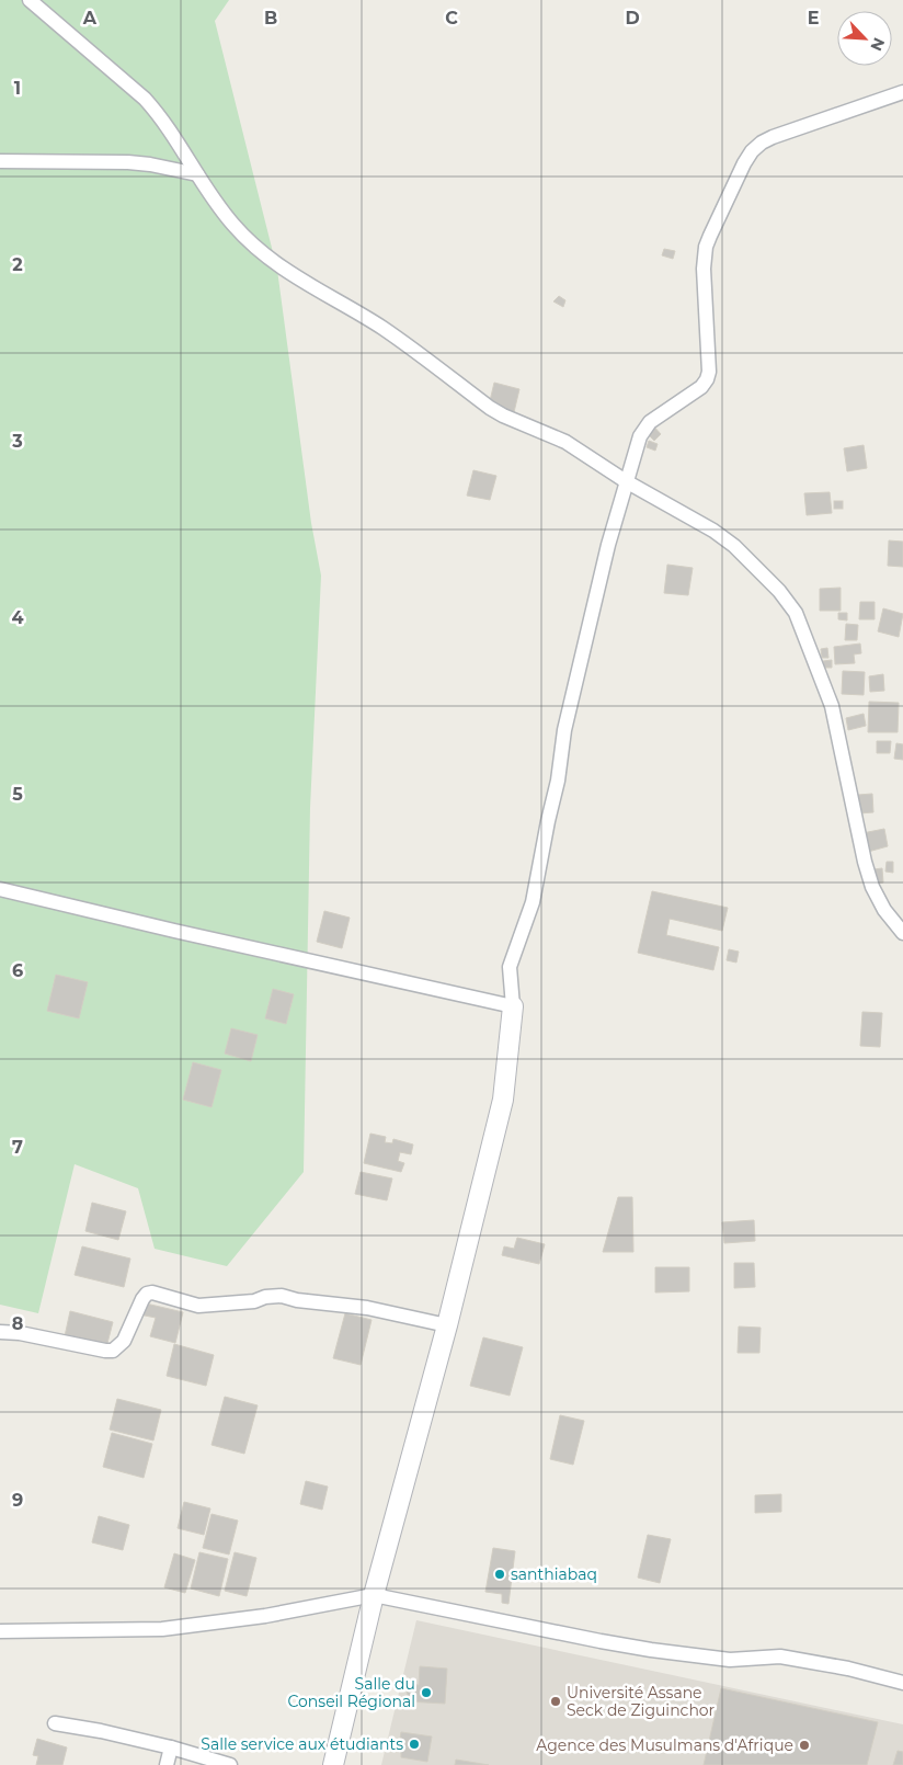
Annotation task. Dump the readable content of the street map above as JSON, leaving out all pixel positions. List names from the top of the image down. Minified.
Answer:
{"places":["santhiabaq","Salle du Conseil Régional","Université Assane Seck de Ziguinchor","Salle service aux étudiants","Agence des Musulmans d'Afrique"],"north":"bottom right","grid":{"columns":["A","B","C","D","E"],"rows":["1","2","3","4","5","6","7","8","9"]}}
